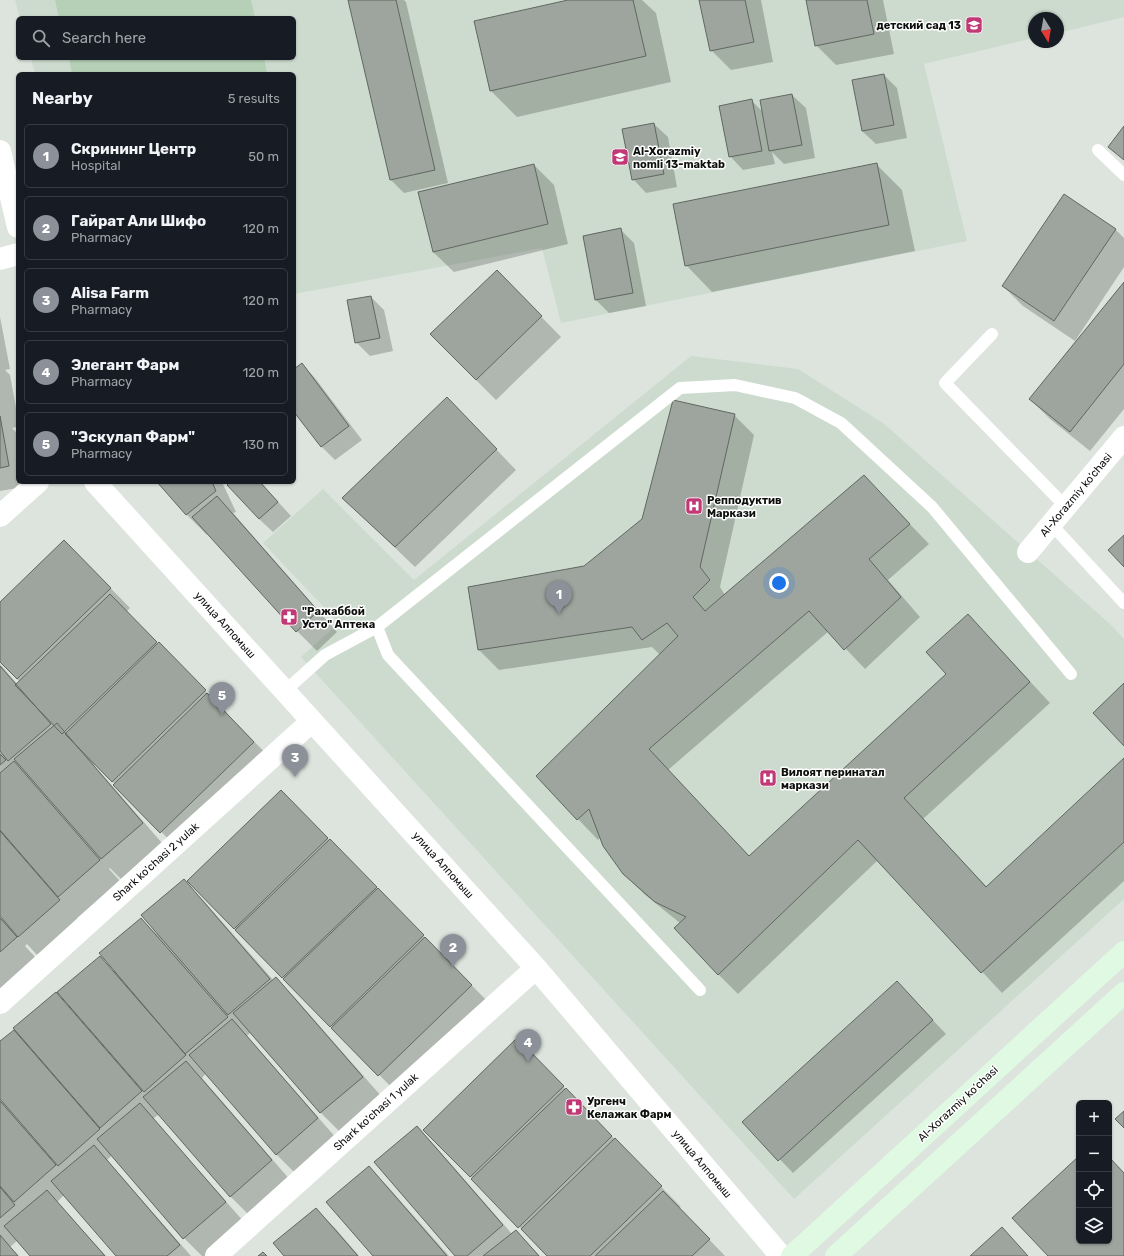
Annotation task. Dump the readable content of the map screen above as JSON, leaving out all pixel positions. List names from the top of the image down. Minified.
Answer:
{"streets":{"main road":["Al-Xorazmiy ko’chasi"],"street":["улица Алпомыш","Shark ko'chasi 2 yulak","Shark ko'chasi 1 yulak"]},"crossings":[["улица Алпомыш","Shark ko'chasi 2 yulak"],["улица Алпомыш","Shark ko'chasi 1 yulak"]],"places":{"school or university":["детский сад 13","Аl-Xоrаzmiy nоmli 13-mаktаb"],"hospital":["Репподуктив Маркази","Вилоят перинатал маркази"],"pharmacy":["\"Ражаббой Усто\" Аптека","Ургенч Келажак Фарм"]},"north":"bottom","page":{"search":"Search here","heading":["Nearby","5 results"],"list":[{"mark":"1","name":"Скрининг Центр","note":"Hospital","value":"50 m"},{"mark":"2","name":"Гайрат Али Шифо","note":"Pharmacy","value":"120 m"},{"mark":"3","name":"Alisa Farm","note":"Pharmacy","value":"120 m"},{"mark":"4","name":"Элегант Фарм","note":"Pharmacy","value":"120 m"},{"mark":"5","name":"\"Эскулап Фарм\"","note":"Pharmacy","value":"130 m"}],"pins":["1","5","3","2","4"],"map_buttons":["+","−"]}}
